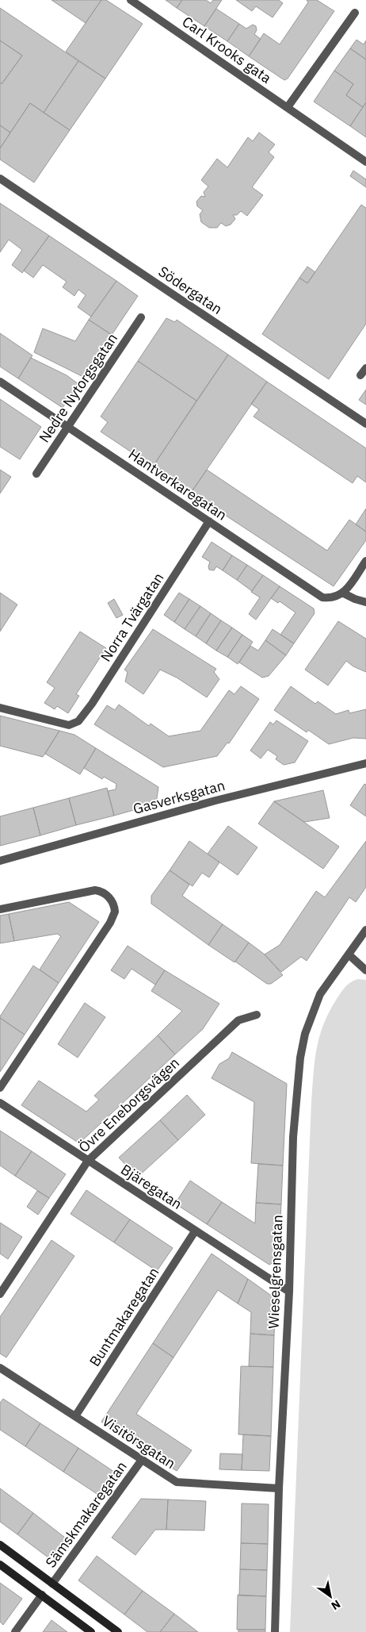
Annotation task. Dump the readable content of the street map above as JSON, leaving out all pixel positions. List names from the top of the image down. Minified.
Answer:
{"streets":{"street":["Carl Krooks gata","Södergatan","Nedre Nytorgsgatan","Hantverkaregatan","Norra Tvärgatan","Gasverksgatan","Övre Eneborgsvägen","Bjäregatan","Wieselgrensgatan","Buntmakaregatan","Visitörsgatan","Sämskmakaregatan"]},"crossings":[["Nedre Nytorgsgatan","Hantverkaregatan"],["Hantverkaregatan","Norra Tvärgatan"],["Övre Eneborgsvägen","Bjäregatan"],["Bjäregatan","Wieselgrensgatan"],["Bjäregatan","Buntmakaregatan"],["Wieselgrensgatan","Visitörsgatan"],["Buntmakaregatan","Visitörsgatan"],["Visitörsgatan","Sämskmakaregatan"]],"north":"bottom right"}
